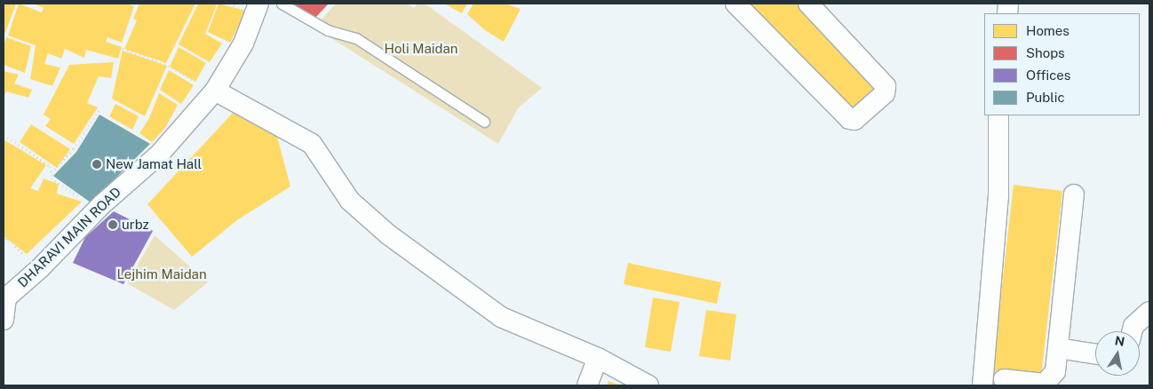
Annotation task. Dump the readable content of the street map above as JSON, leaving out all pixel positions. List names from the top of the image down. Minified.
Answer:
{"streets":{"street":["DHARAVI MAIN ROAD"]},"parks":["Holi Maidan","Lejhim Maidan"],"places":["New Jamat Hall","urbz"],"legend":["Homes","Shops","Offices","Public"],"north":"top"}
